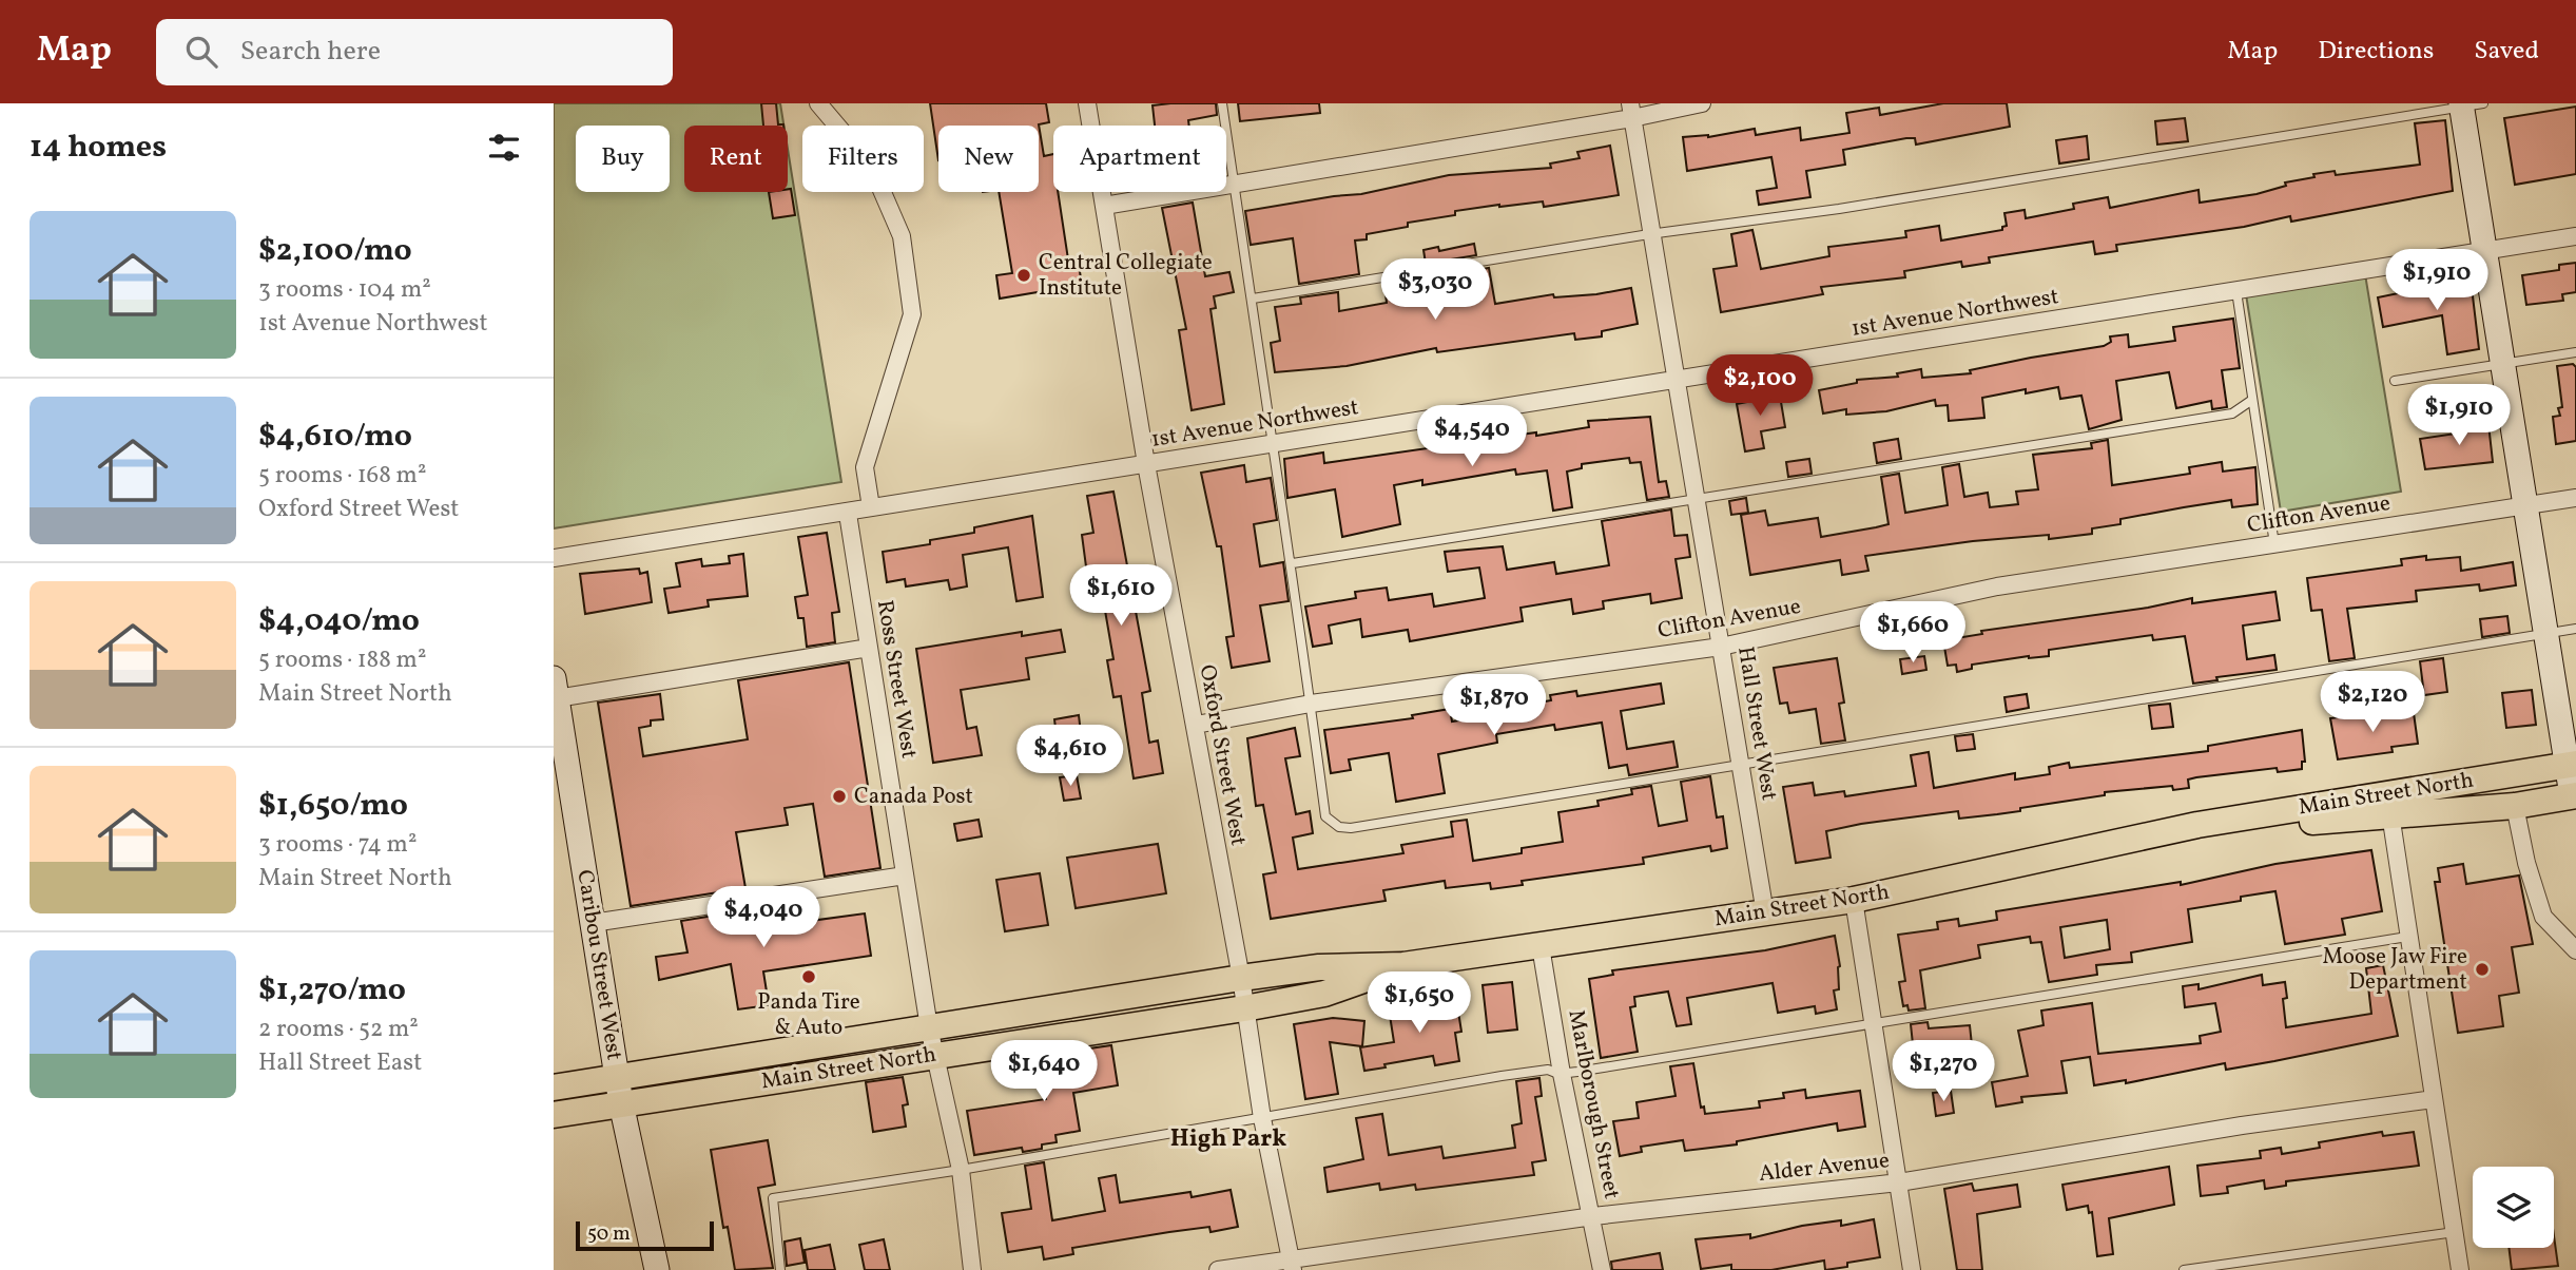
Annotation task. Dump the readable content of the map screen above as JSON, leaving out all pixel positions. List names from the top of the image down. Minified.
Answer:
{"streets":{"main road":["Main Street North"],"street":["1st Avenue Northwest","Clifton Avenue","Ross Street West","Hall Street West","Oxford Street West","Caribou Street West","Marlborough Street","Alder Avenue"]},"crossings":[["1st Avenue Northwest","Ross Street West"],["1st Avenue Northwest","Hall Street West"],["1st Avenue Northwest","Oxford Street West"],["Clifton Avenue","Hall Street West"],["Clifton Avenue","Oxford Street West"],["Ross Street West","Main Street North"],["Hall Street West","Main Street North"],["Oxford Street West","Main Street North"],["Oxford Street West","Alder Avenue"],["Main Street North","Caribou Street West"],["Main Street North","Marlborough Street"],["Marlborough Street","Alder Avenue"]],"districts":["High Park"],"places":["Central Collegiate Institute","Canada Post","Moose Jaw Fire Department","Panda Tire & Auto"],"scale_bar":"50 m","page":{"header":"Map","search":"Search here","nav":["Map","Directions","Saved"],"heading":"14 homes","chip":["Buy","Rent","Filters","New","Apartment"],"list":[{"name":"$2,100/mo","note":"3 rooms · 104 m² · 1st Avenue Northwest"},{"name":"$4,610/mo","note":"5 rooms · 168 m² · Oxford Street West"},{"name":"$4,040/mo","note":"5 rooms · 188 m² · Main Street North"},{"name":"$1,650/mo","note":"3 rooms · 74 m² · Main Street North"},{"name":"$1,270/mo","note":"2 rooms · 52 m² · Hall Street East"}],"price":["$1,910","$3,030","$2,100","$1,910","$4,540","$1,610","$1,660","$2,120","$1,870","$4,610","$4,040","$1,650","$1,640","$1,270"],"scale":"50 m"}}
